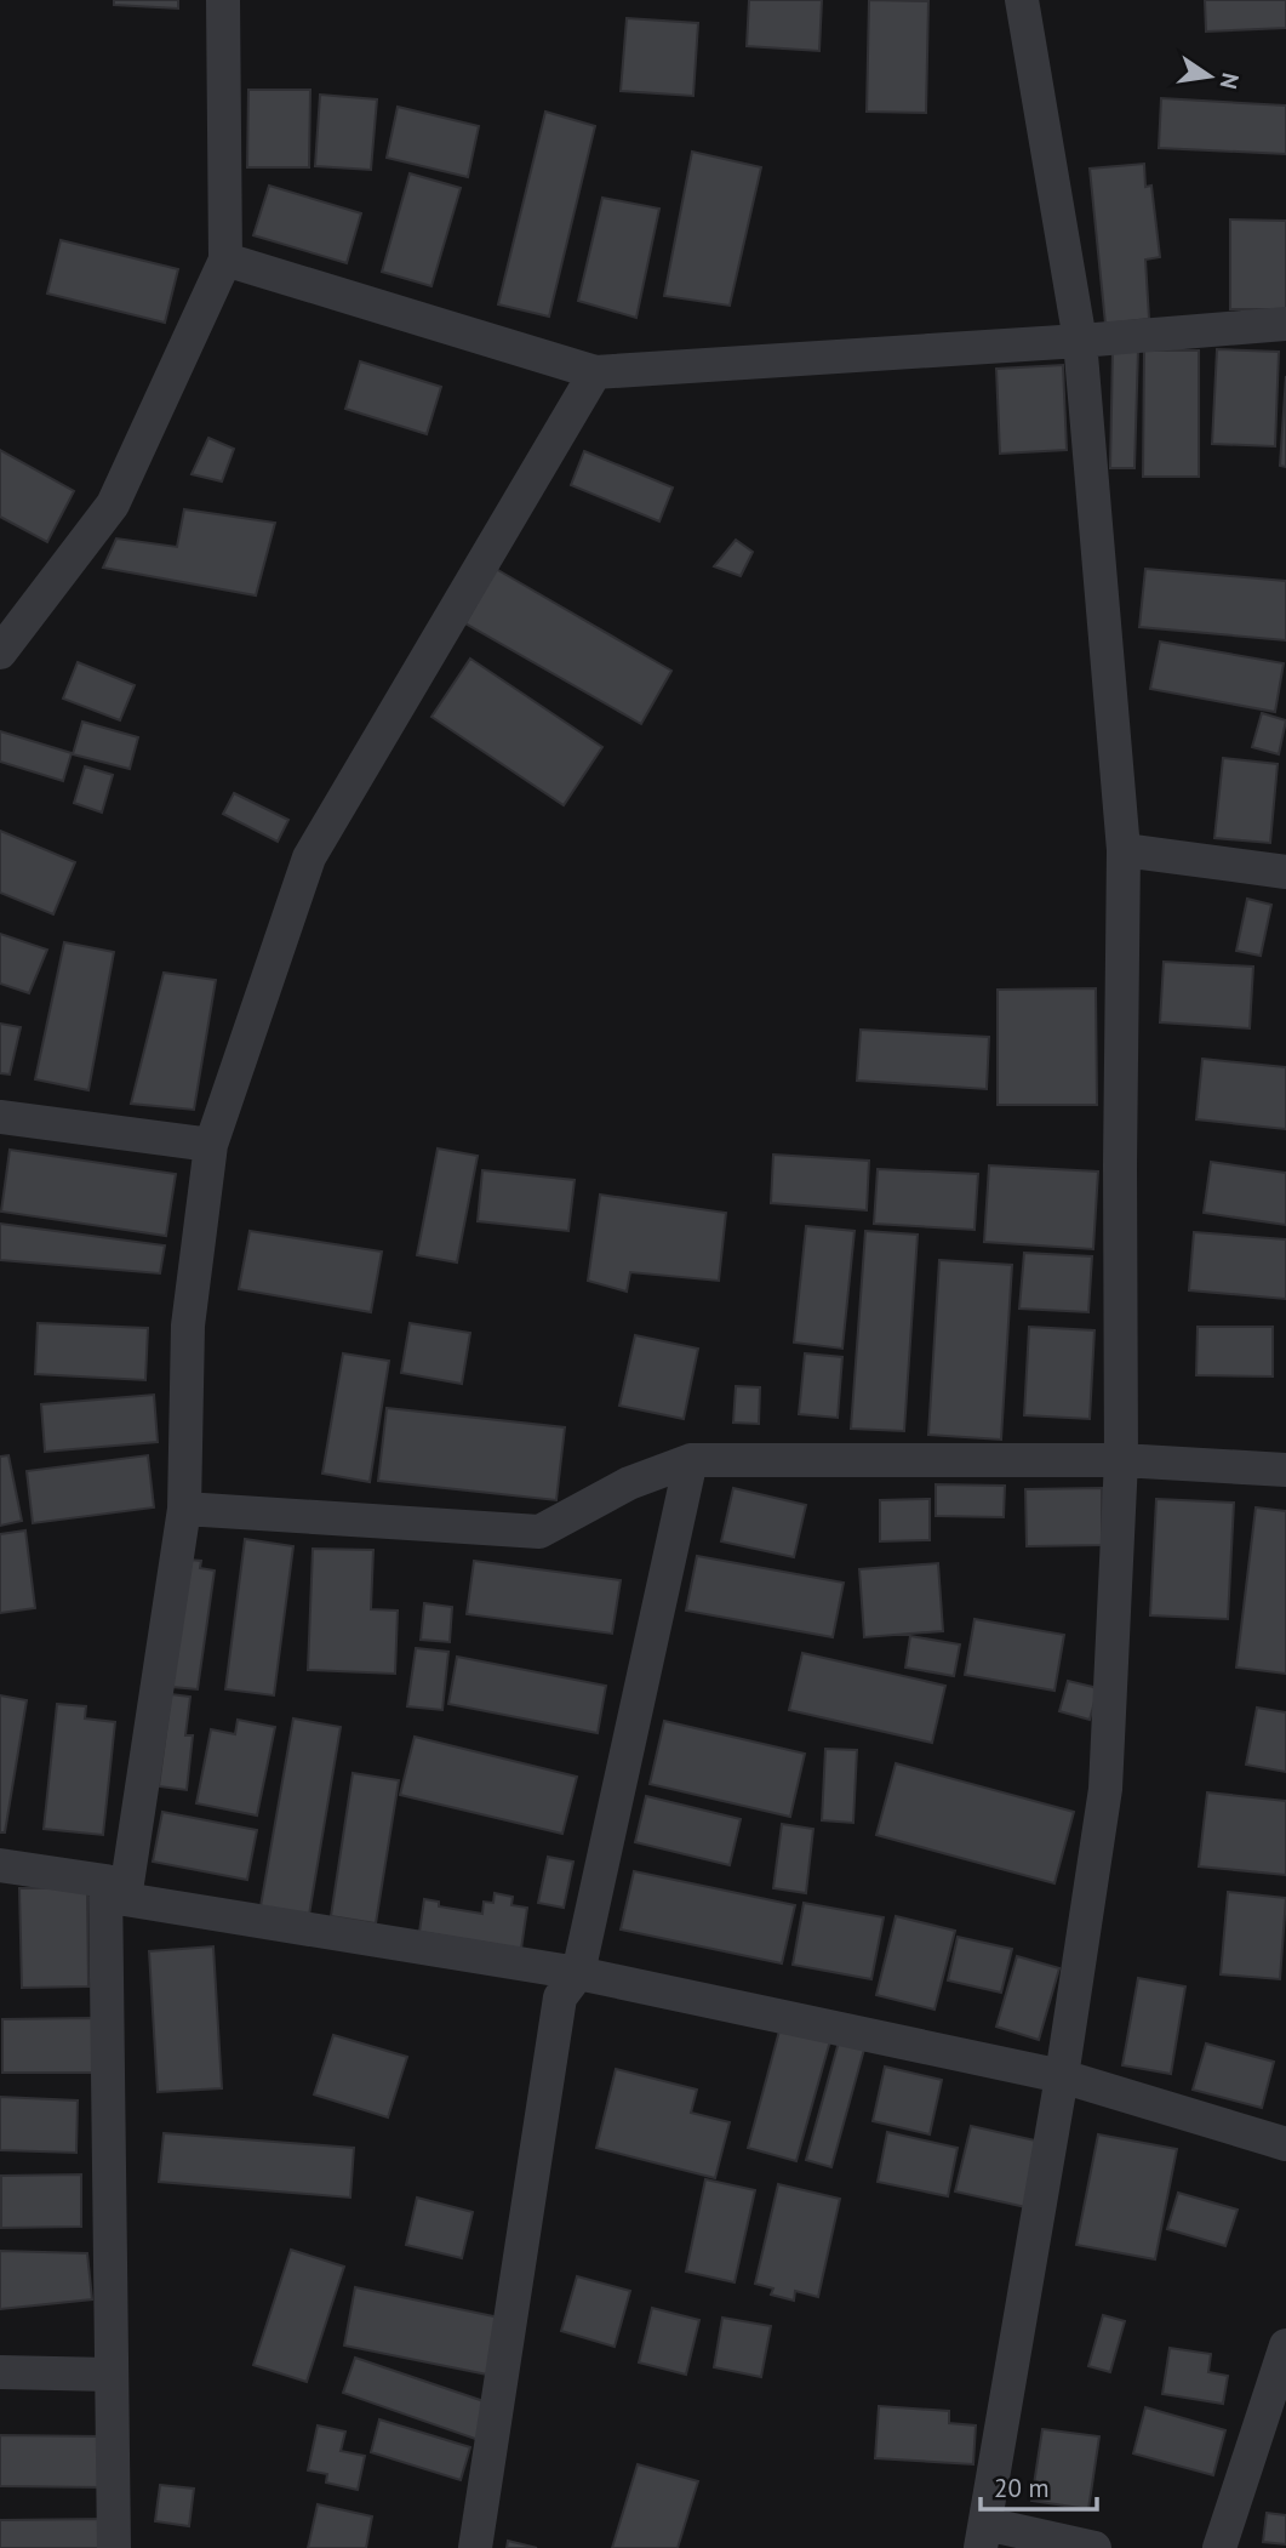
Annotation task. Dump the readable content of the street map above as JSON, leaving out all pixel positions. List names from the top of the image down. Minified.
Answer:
{"scale_bar":"20 m","north":"right"}
